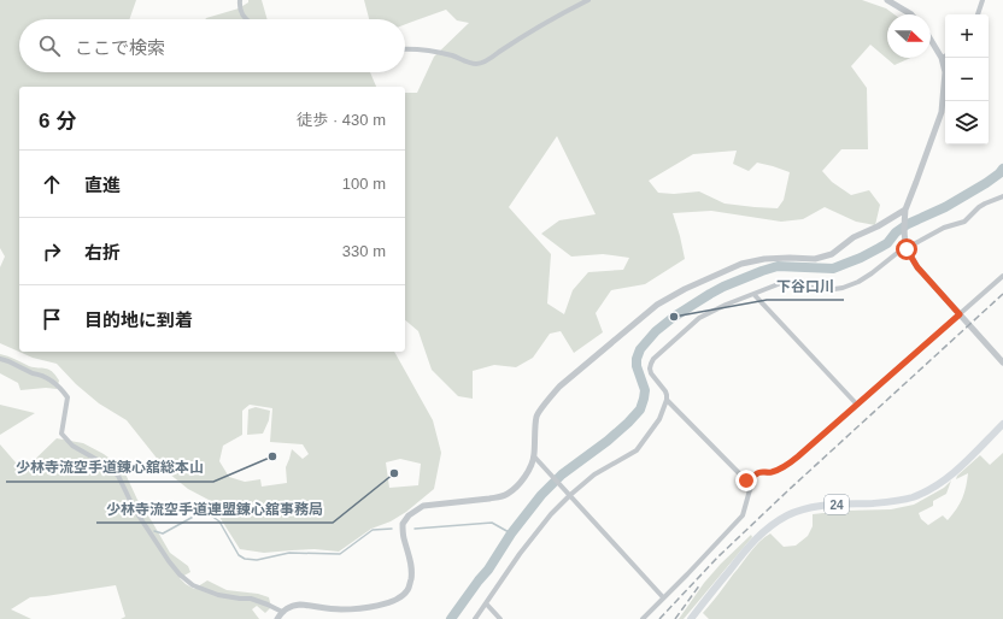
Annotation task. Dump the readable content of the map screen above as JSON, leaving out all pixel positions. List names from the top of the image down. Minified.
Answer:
{"streets":{"main road":["24"]},"places":["下谷口川","少林寺流空手道錬心舘総本山","少林寺流空手道連盟錬心舘事務局"],"north":"right","page":{"map_buttons":["+","−"],"search":"ここで検索","heading":["6 分","徒歩 · 430 m"],"list":[["直進","100 m"],["右折","330 m"],"目的地に到着"]}}
